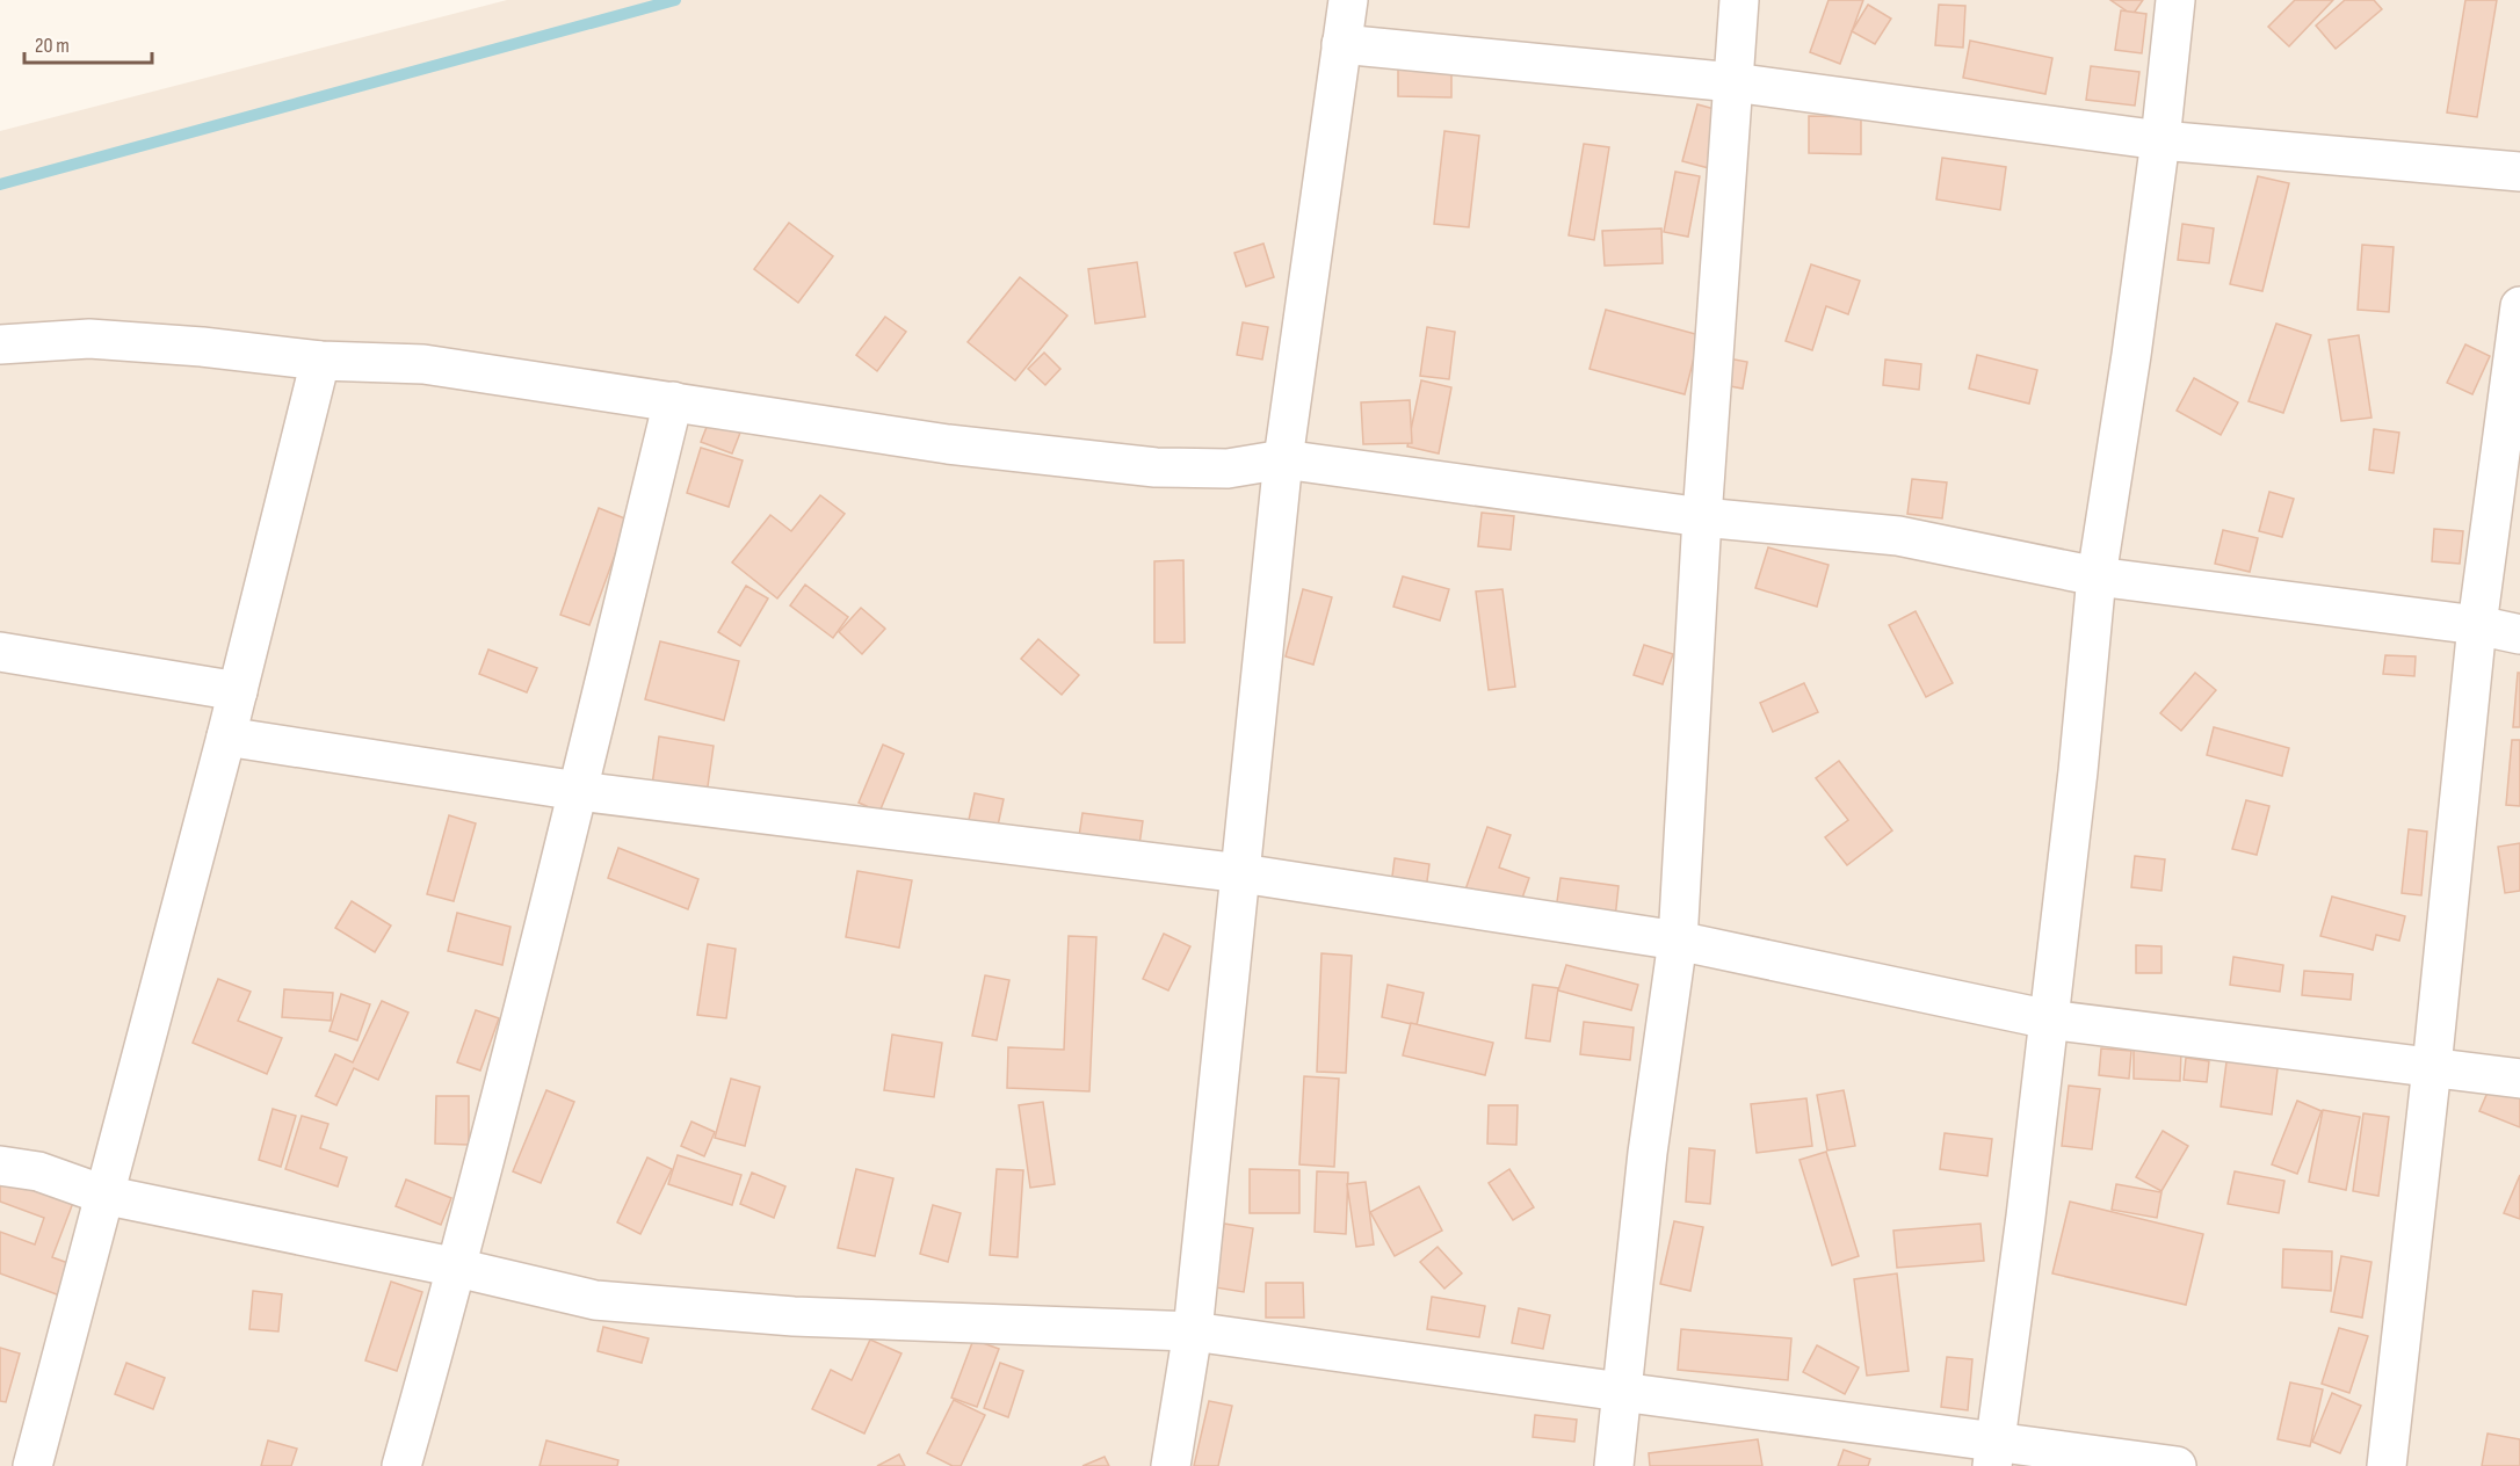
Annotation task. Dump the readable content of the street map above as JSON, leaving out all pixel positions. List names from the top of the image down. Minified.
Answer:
{"scale_bar":"20 m"}
